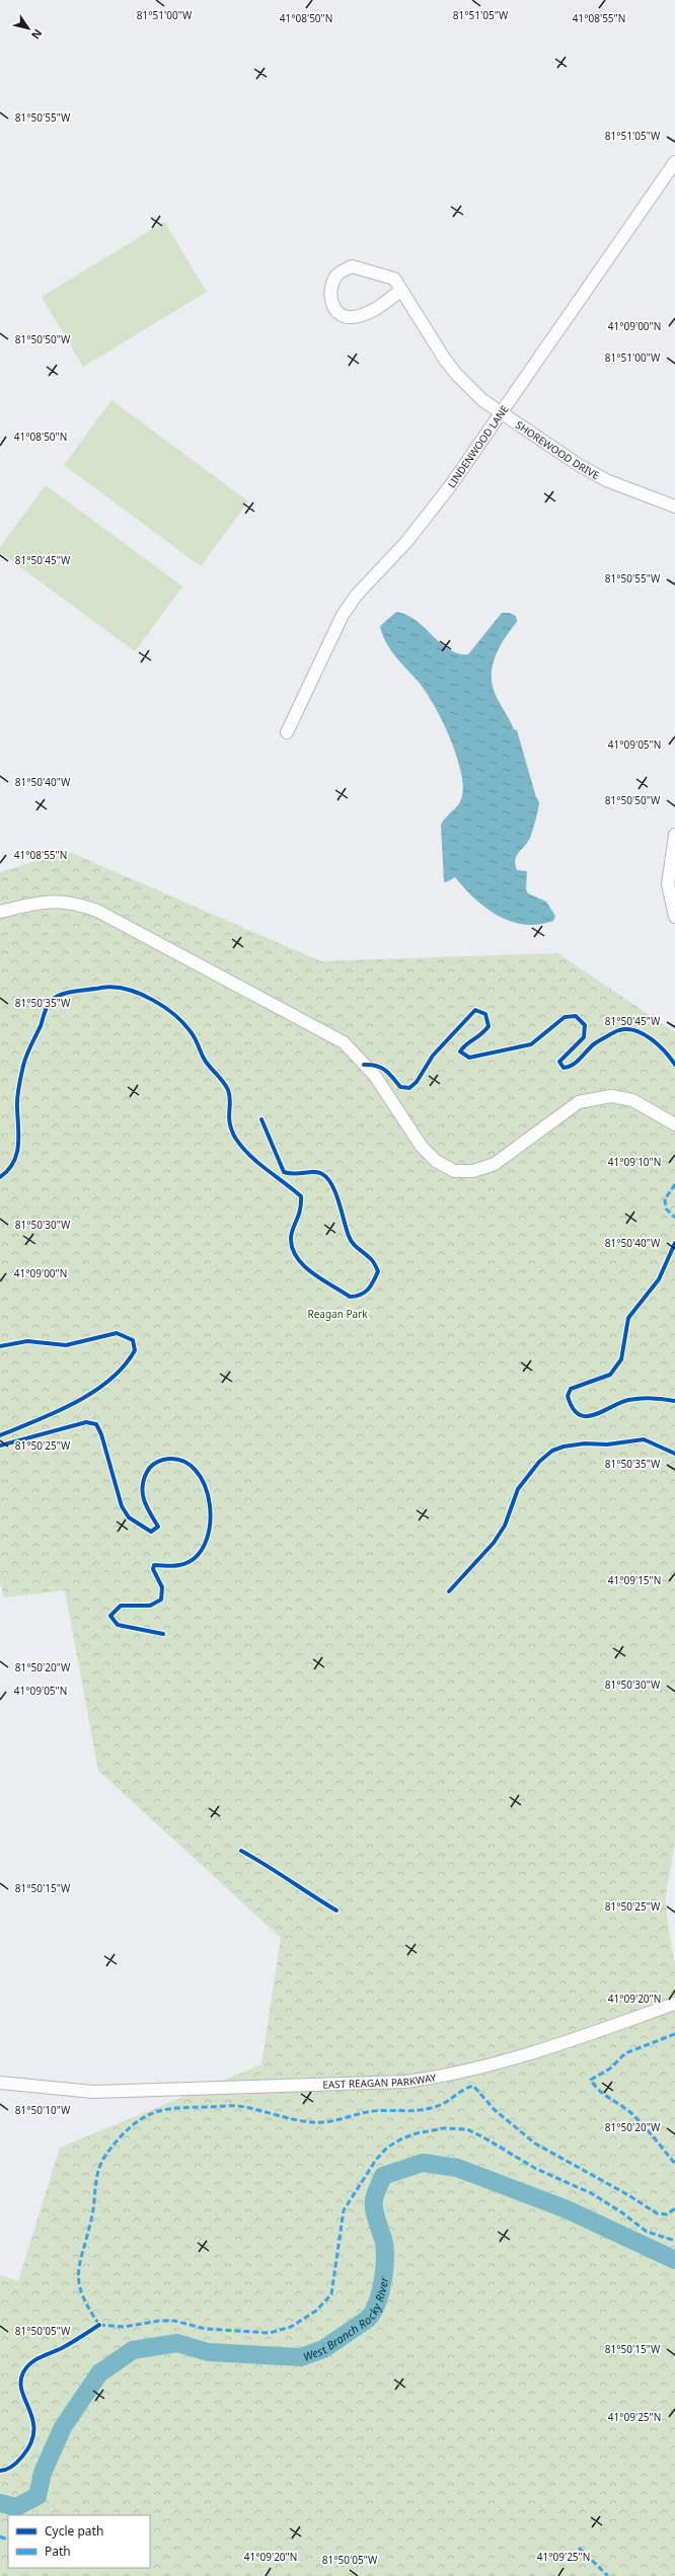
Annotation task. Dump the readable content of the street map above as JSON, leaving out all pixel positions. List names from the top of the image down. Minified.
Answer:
{"streets":{"street":["LINDENWOOD LANE","SHOREWOOD DRIVE","EAST REAGAN PARKWAY"]},"crossings":[["LINDENWOOD LANE","SHOREWOOD DRIVE"]],"water":["West Branch Rocky River"],"parks":["Reagan Park"],"legend":["Cycle path","Path"],"north":"bottom right","coordinates":["81°51'05\"W","81°51'00\"W","41°08'50\"N","41°08'55\"N","81°50'55\"W","41°09'00\"N","81°50'50\"W","81°50'45\"W","41°09'05\"N","81°50'40\"W","81°50'35\"W","41°09'10\"N","81°50'30\"W","81°50'25\"W","41°09'15\"N","81°50'20\"W","81°50'15\"W","41°09'20\"N","81°50'10\"W","81°50'05\"W","41°09'25\"N"]}
